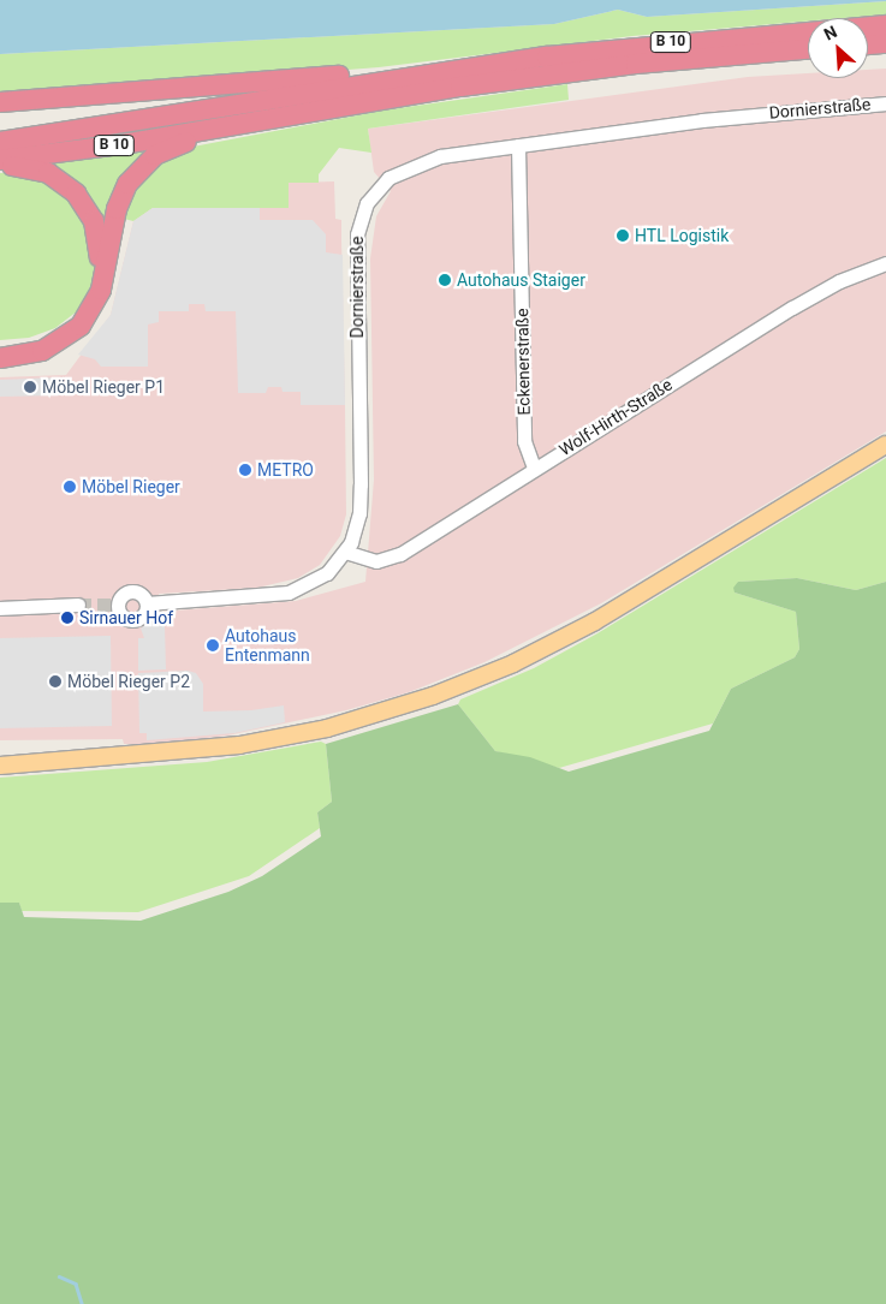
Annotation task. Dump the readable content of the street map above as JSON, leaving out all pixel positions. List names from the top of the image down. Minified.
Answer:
{"streets":{"highway":["B 10"],"street":["Dornierstraße","Eckenerstraße","Wolf-Hirth-Straße"]},"crossings":[["Dornierstraße","Eckenerstraße"],["Dornierstraße","Wolf-Hirth-Straße"],["Eckenerstraße","Wolf-Hirth-Straße"]],"places":["HTL Logistik","Autohaus Staiger","Möbel Rieger P1","METRO","Möbel Rieger","Sirnauer Hof","Autohaus Entenmann","Möbel Rieger P2"],"north":"top left"}
